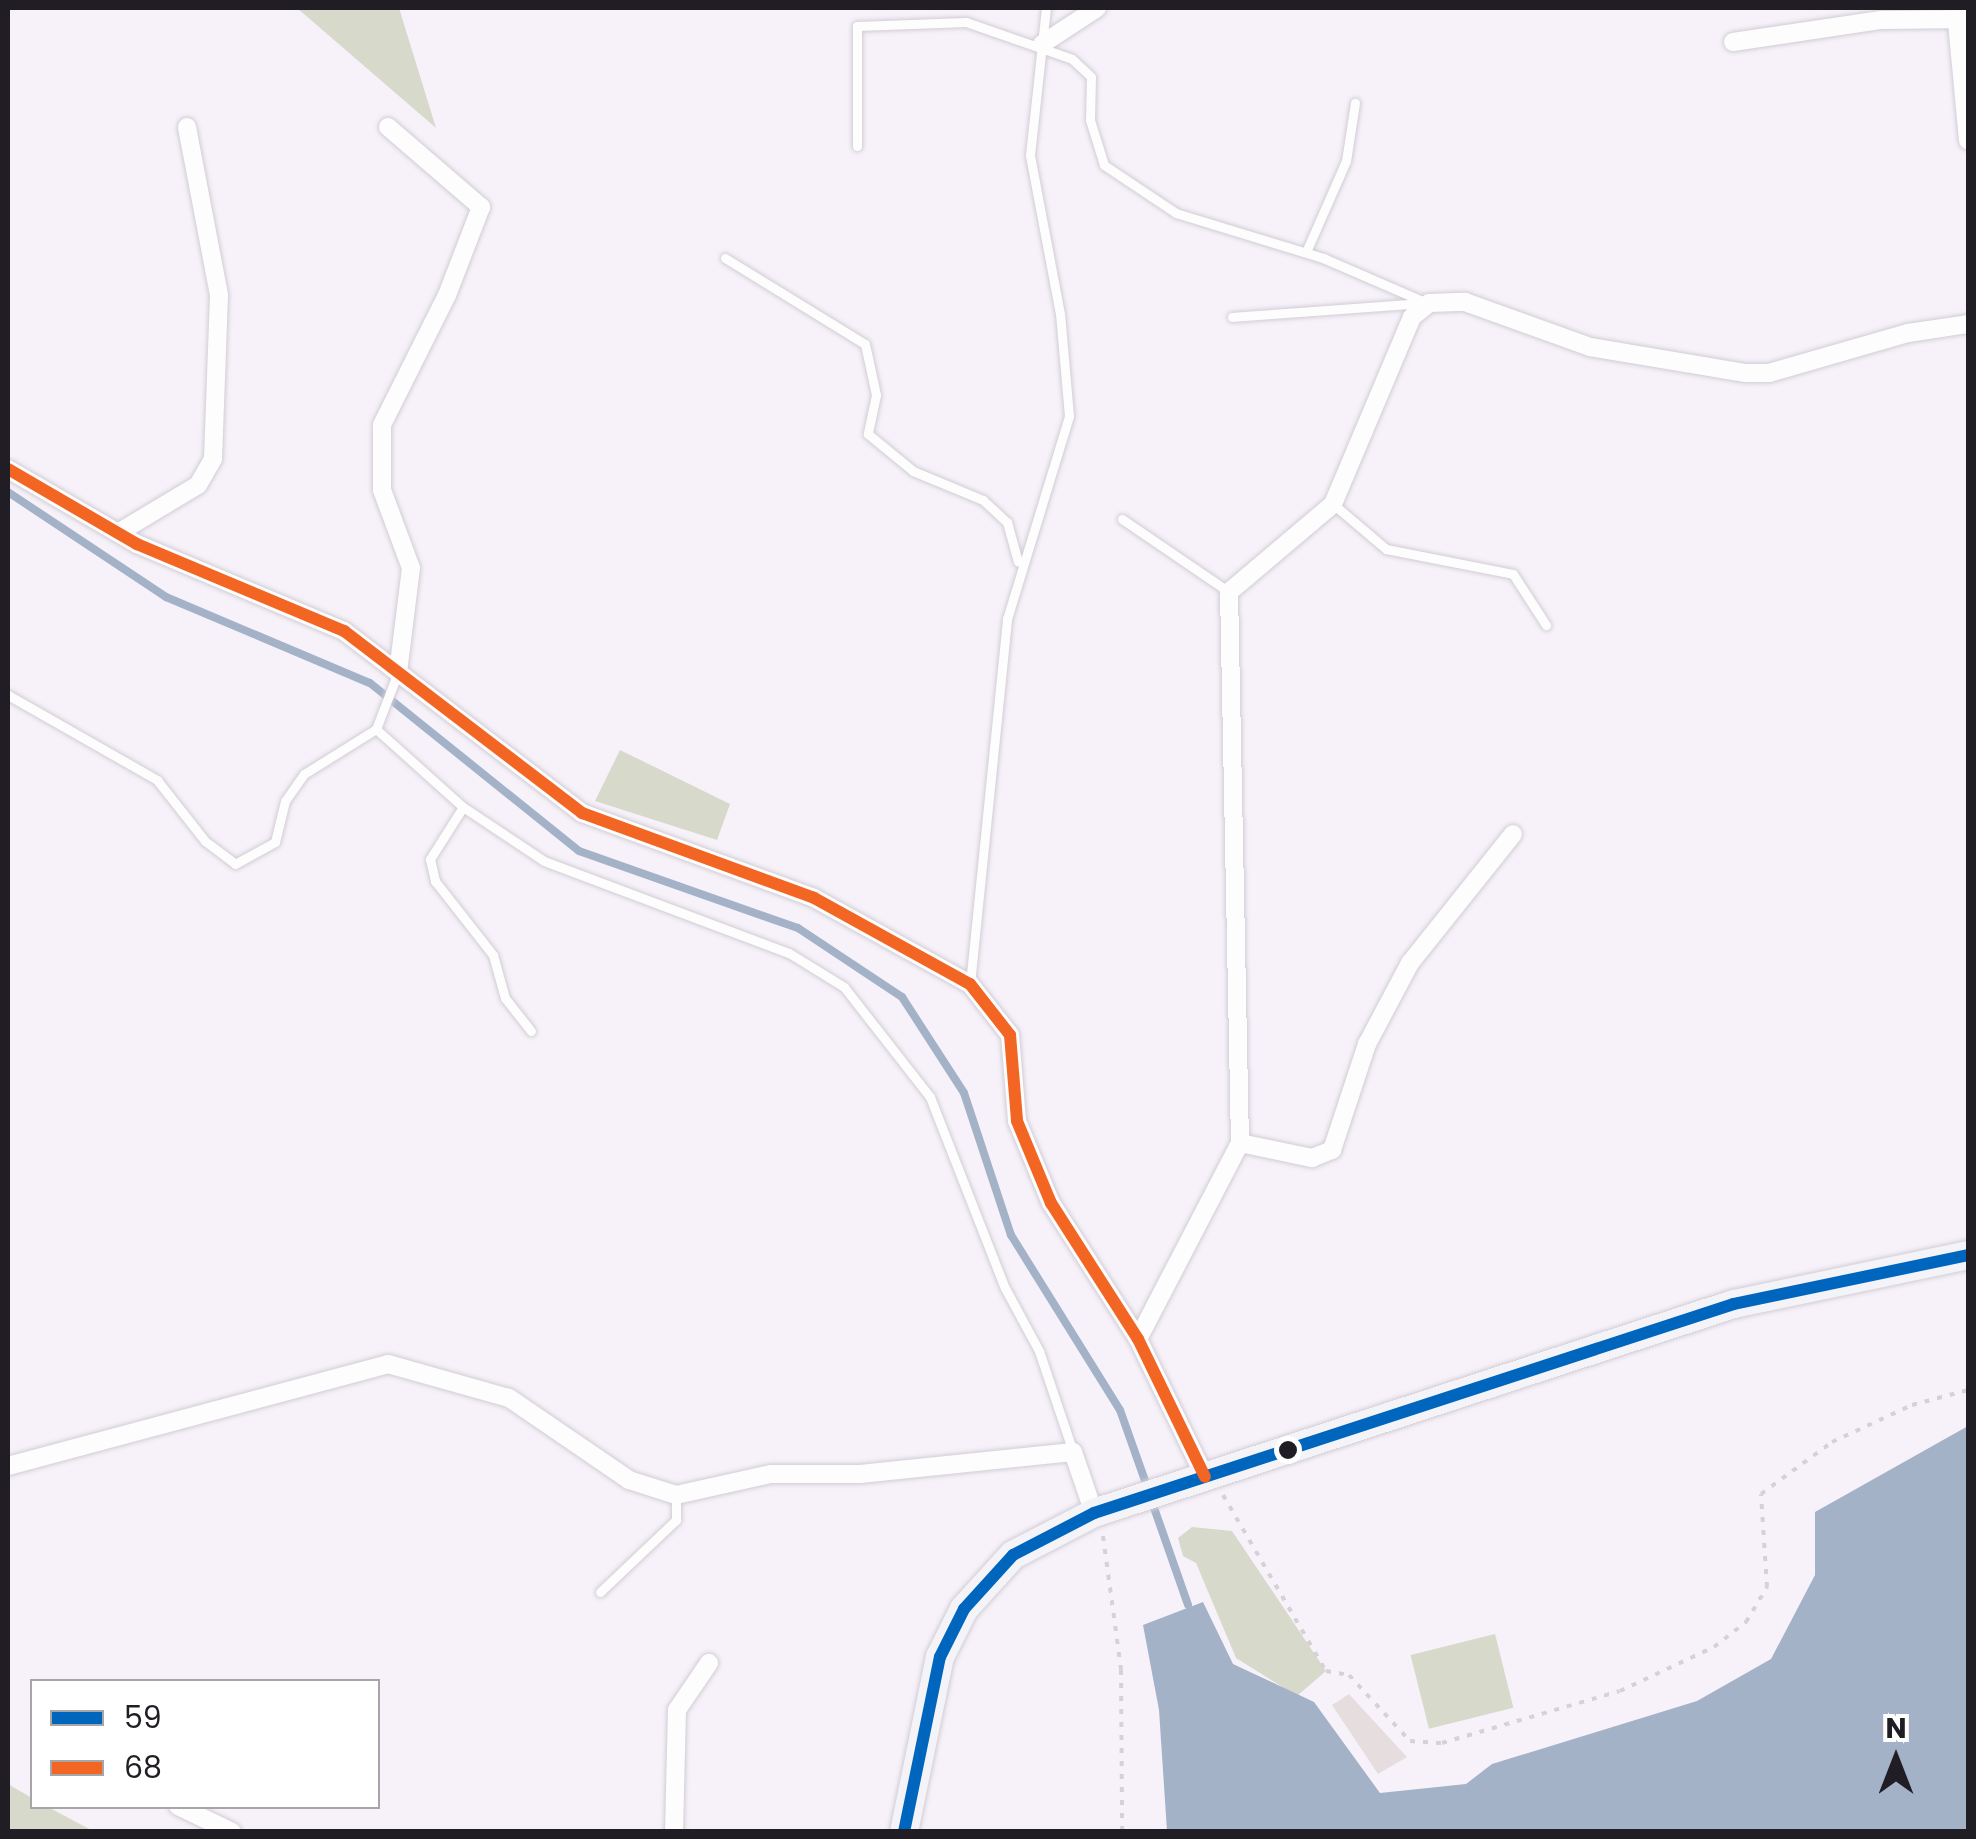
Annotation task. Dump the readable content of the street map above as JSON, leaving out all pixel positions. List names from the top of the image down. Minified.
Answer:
{"lines":["transit line 68","transit line 59"],"legend":["59","68"],"north":"top"}
